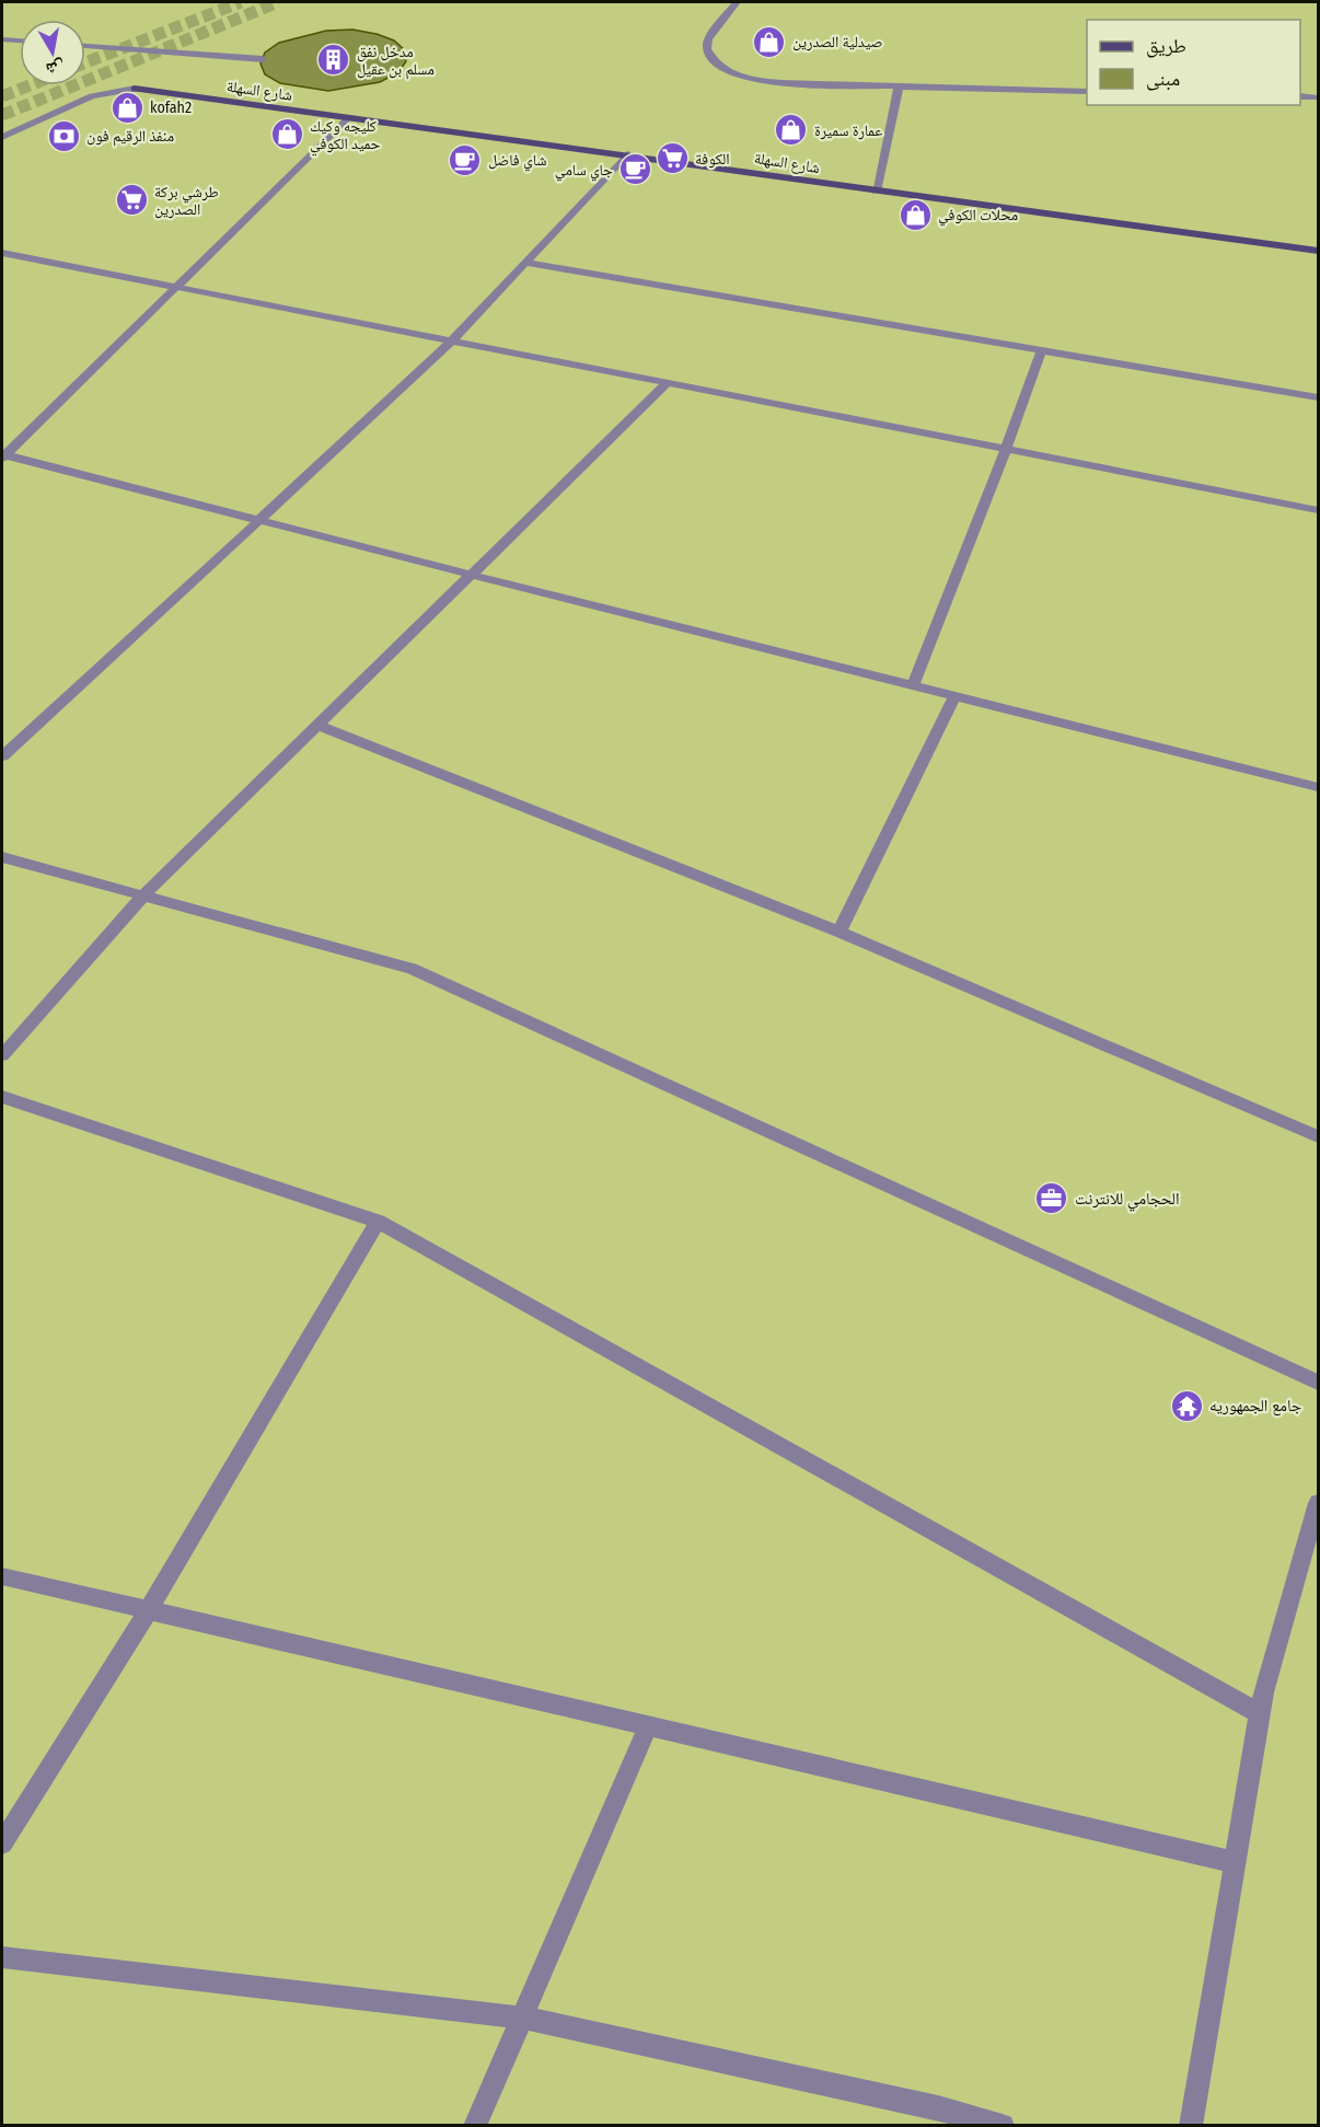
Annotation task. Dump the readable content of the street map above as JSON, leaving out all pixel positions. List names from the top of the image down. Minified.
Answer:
{"streets":{"main road":["شارع السهلة"]},"places":{"shop":["صيدلية الصدرين","kofah2","عمارة سميرة","كليجه وكيك حميد الكوفي","محلات الكوفي"],"building":["مدخل نفق مسلم بن عقيل"],"bank":["منفذ الرقيم فون"],"supermarket":["الكوفة","طرشي بركة الصدرين"],"cafe":["شاي فاضل","جاي سامي"],"office":["الحجامي للانترنت"],"temple":["جامع الجمهوريه"]},"legend":["طريق","مبنى"],"north":"bottom"}
